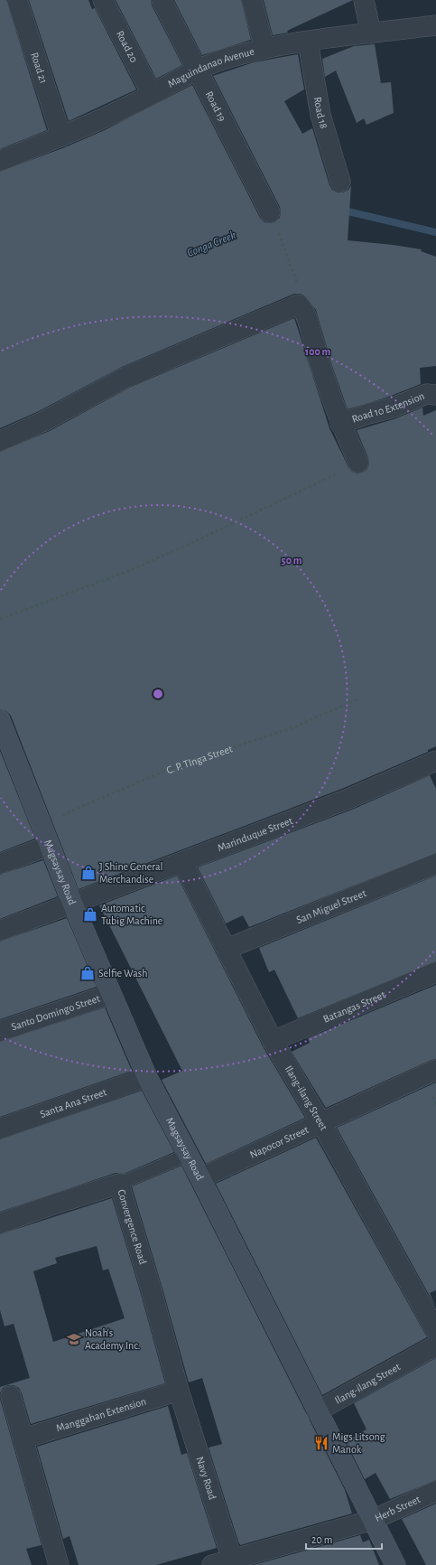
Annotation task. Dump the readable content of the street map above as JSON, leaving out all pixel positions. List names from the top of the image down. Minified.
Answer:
{"streets":{"street":["Road 20","Road 21","Maguindanao Avenue","Road 19","Road 18","Road 10 Extension","Marinduque Street","Magsaysay Road","San Miguel Street","Batangas Street","Santo Domingo Street","Ilang-ilang Street","Santa Ana Street","Napocor Street","Convergence Road","Manggahan Extension","Navy Road","Herb Street"],"path":["C. P. TInga Street"]},"crossings":[["Road 20","Maguindanao Avenue"],["Road 21","Maguindanao Avenue"],["Maguindanao Avenue","Road 19"],["Maguindanao Avenue","Road 18"],["C. P. TInga Street","Magsaysay Road"],["Marinduque Street","Magsaysay Road"],["Marinduque Street","Ilang-ilang Street"],["Magsaysay Road","Santo Domingo Street"],["Magsaysay Road","Ilang-ilang Street"],["Magsaysay Road","Santa Ana Street"],["Magsaysay Road","Napocor Street"],["Magsaysay Road","Herb Street"],["San Miguel Street","Ilang-ilang Street"],["Batangas Street","Ilang-ilang Street"],["Ilang-ilang Street","Napocor Street"],["Convergence Road","Manggahan Extension"],["Convergence Road","Navy Road"],["Manggahan Extension","Navy Road"],["Navy Road","Herb Street"]],"water":["Conga Creek"],"places":{"shop":["J Shine General Merchandise","Automatic Tubig Machine","Selfie Wash"],"school or university":["Noah's Academy Inc."],"restaurant":["Migs Litsong Manok"]},"scale_bar":"20 m","rings":["100 m","50 m"]}
